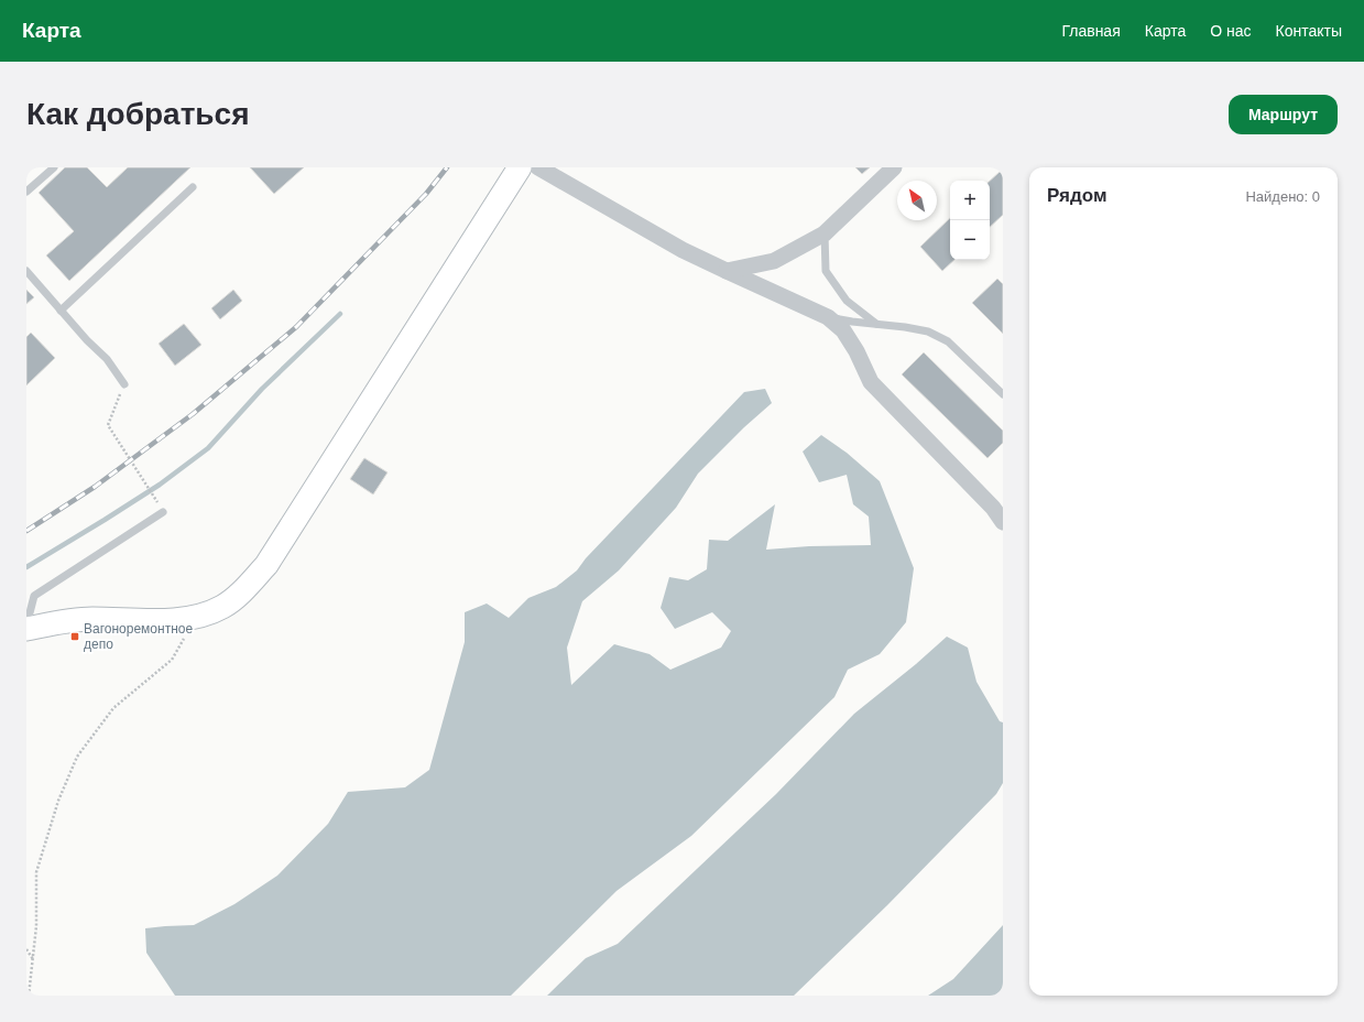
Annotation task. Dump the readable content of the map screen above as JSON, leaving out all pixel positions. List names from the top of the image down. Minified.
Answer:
{"places":{"transit":["Вагоноремонтное депо"]},"north":"top left","page":{"header":"Карта","nav":["Главная","Карта","О нас","Контакты"],"buttons":"Маршрут","title":"Как добраться","heading":["Рядом","Найдено: 0"],"map_buttons":["+","−"]}}
